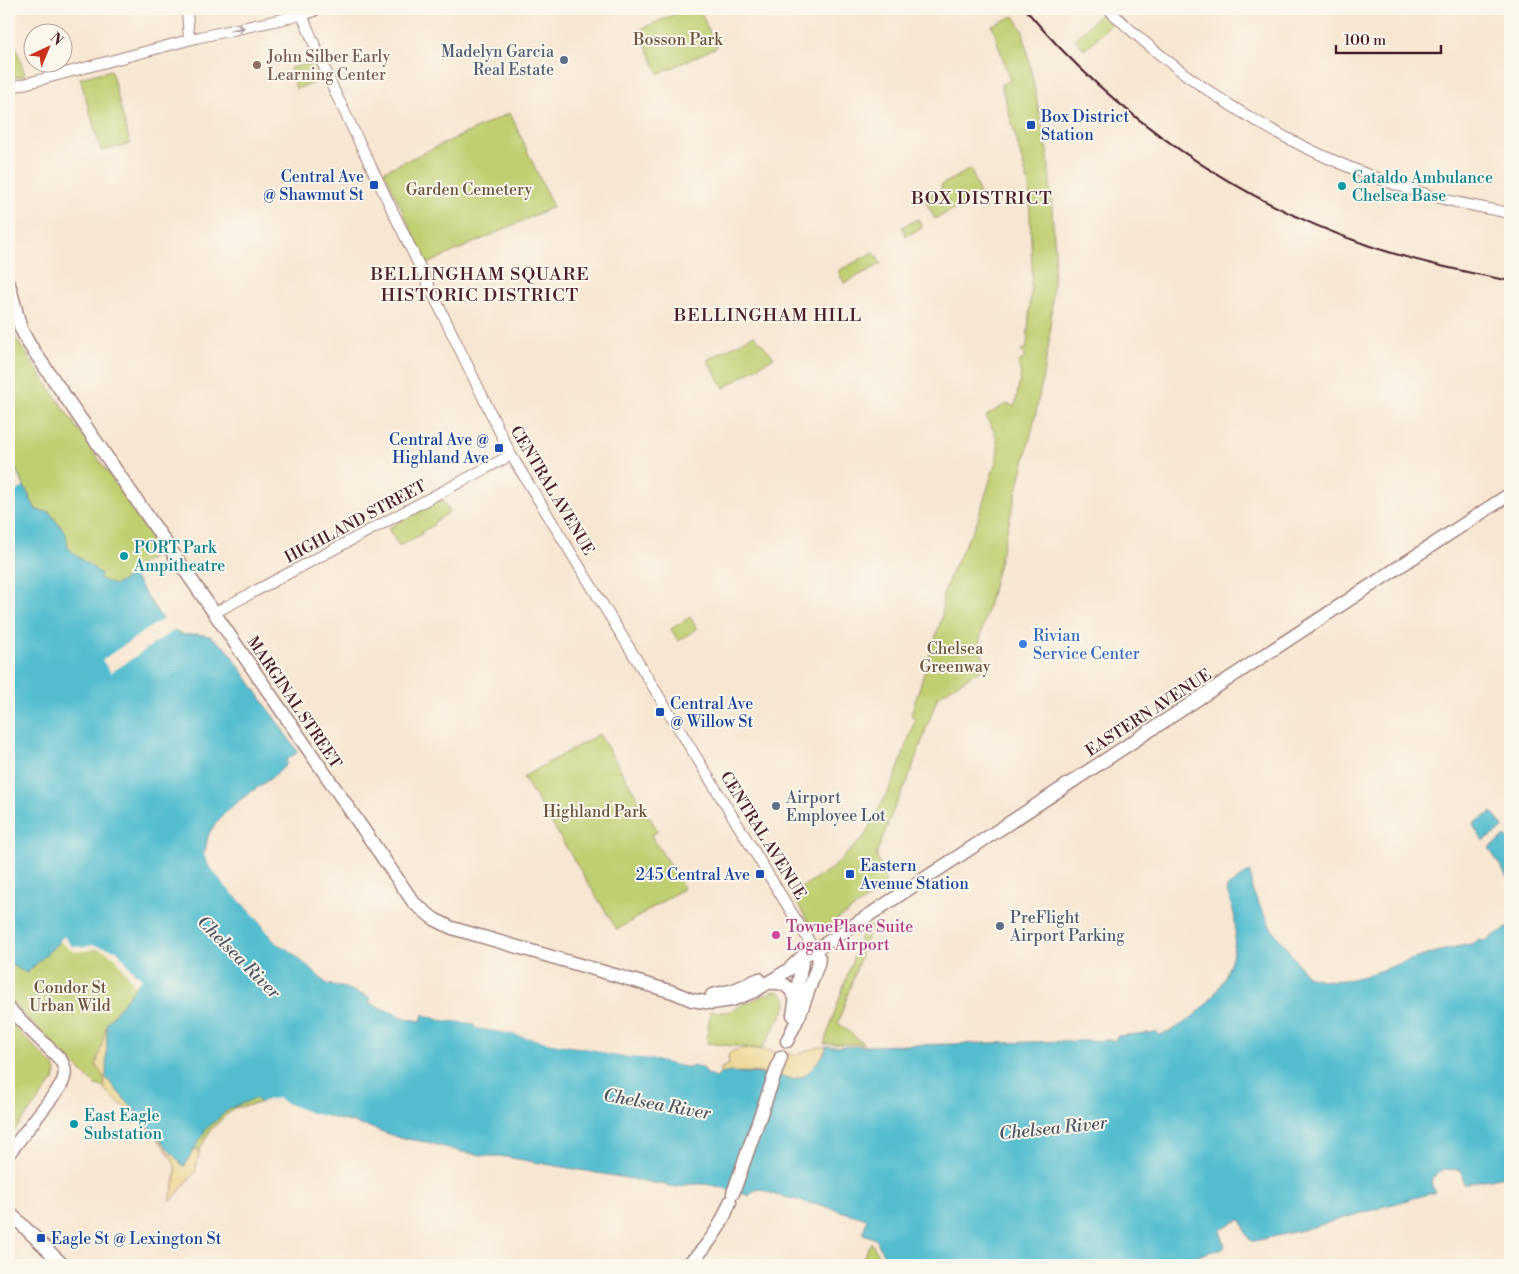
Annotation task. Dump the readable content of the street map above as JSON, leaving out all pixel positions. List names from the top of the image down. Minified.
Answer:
{"streets":{"main road":["MARGINAL STREET","EASTERN AVENUE"],"street":["CENTRAL AVENUE","HIGHLAND STREET"]},"crossings":[["CENTRAL AVENUE","HIGHLAND STREET"],["CENTRAL AVENUE","EASTERN AVENUE"],["HIGHLAND STREET","MARGINAL STREET"],["MARGINAL STREET","EASTERN AVENUE"]],"districts":["BOX DISTRICT","BELLINGHAM SQUARE HISTORIC DISTRICT","BELLINGHAM HILL"],"water":["Chelsea River"],"parks":["Bosson Park","Garden Cemetery","Chelsea Greenway","Highland Park","Condor St Urban Wild"],"places":{"other":["Madelyn Garcia Real Estate","John Silber Early Learning Center","Cataldo Ambulance Chelsea Base","PORT Park Ampitheatre","Rivian Service Center","Airport Employee Lot","PreFlight Airport Parking","TownePlace Suite Logan Airport","East Eagle Substation"],"transit":["Box District Station","Central Ave @ Shawmut St","Central Ave @ Highland Ave","Central Ave @ Willow St","245 Central Ave","Eastern Avenue Station","Eagle St @ Lexington St"]},"scale_bar":"100 m","north":"top right"}
